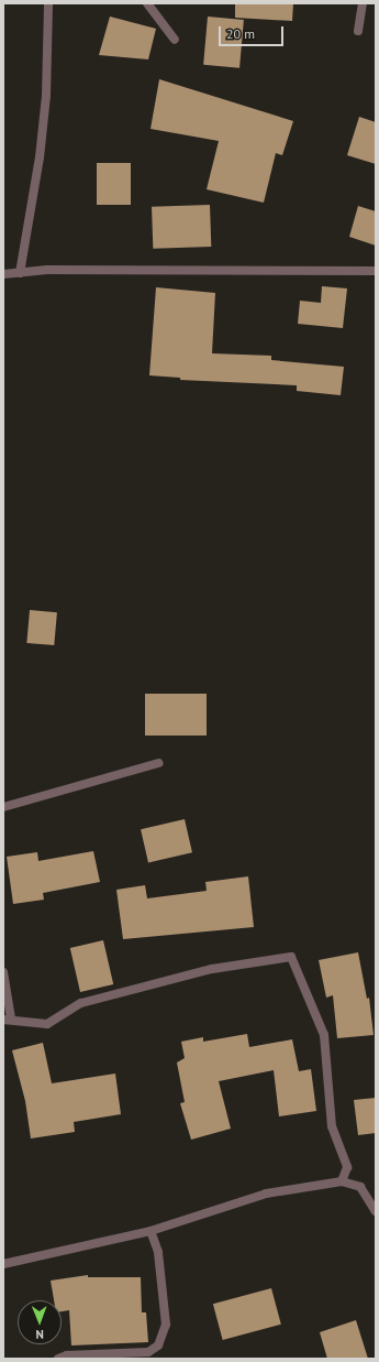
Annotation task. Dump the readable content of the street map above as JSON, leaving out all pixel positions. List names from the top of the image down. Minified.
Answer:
{"scale_bar":"20 m","north":"bottom"}
